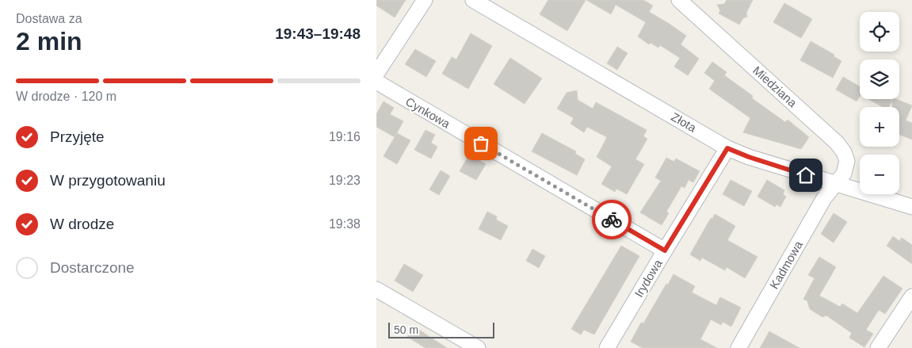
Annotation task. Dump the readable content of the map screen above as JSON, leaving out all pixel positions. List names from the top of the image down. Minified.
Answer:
{"streets":{"street":["Miedziana","Cynkowa","Złota","Kadmowa","Irydowa"]},"crossings":[["Miedziana","Złota"],["Miedziana","Kadmowa"],["Cynkowa","Irydowa"],["Złota","Kadmowa"],["Złota","Irydowa"]],"scale_bar":"50 m","page":{"heading":["2 min","Dostawa za","19:43–19:48"],"map_buttons":["+","−"],"bar":"W drodze · 120 m","list":[["Przyjęte","19:16"],["W przygotowaniu","19:23"],["W drodze","19:38"],"Dostarczone"],"scale":"50 m"}}
